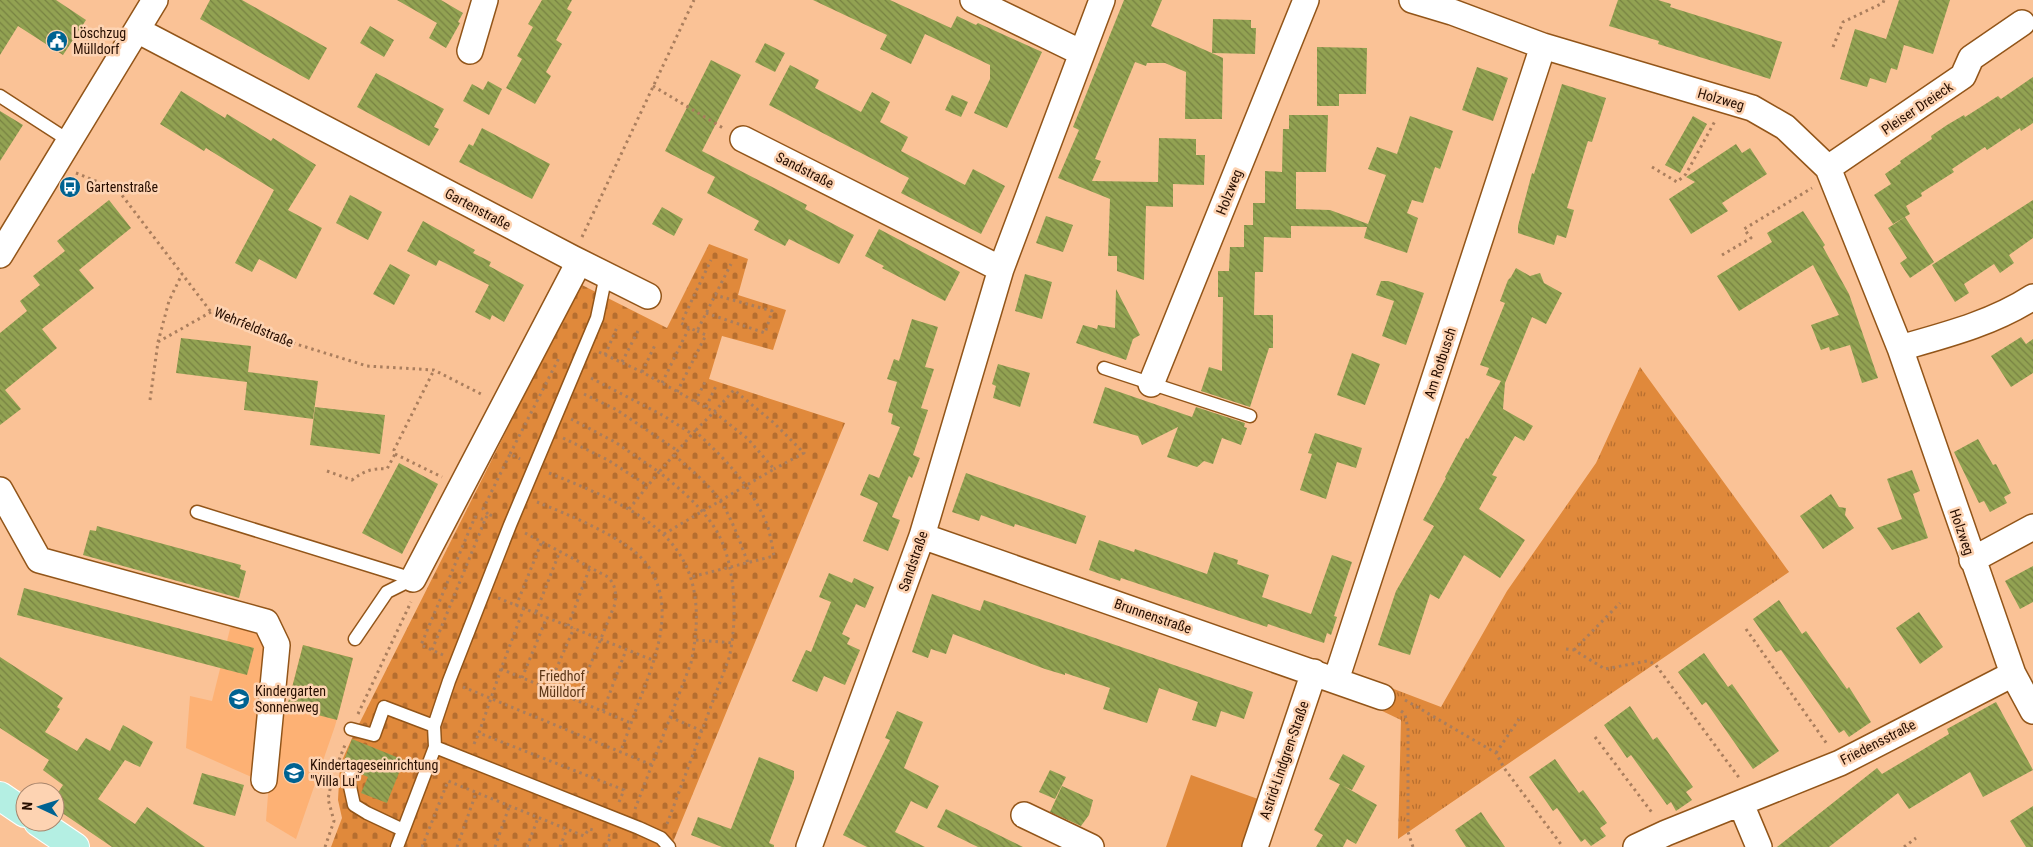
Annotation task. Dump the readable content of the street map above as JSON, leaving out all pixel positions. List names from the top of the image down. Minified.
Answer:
{"streets":{"street":["Holzweg","Pleiser Dreieck","Sandstraße","Gartenstraße","Am Rotbusch","Brunnenstraße","Friedensstraße","Astrid-Lindgren-Straße"],"path":["Wehrfeldstraße"]},"crossings":[["Holzweg","Pleiser Dreieck"],["Holzweg","Am Rotbusch"],["Holzweg","Friedensstraße"],["Sandstraße","Brunnenstraße"],["Am Rotbusch","Brunnenstraße"],["Am Rotbusch","Astrid-Lindgren-Straße"],["Brunnenstraße","Astrid-Lindgren-Straße"]],"parks":["Friedhof Mülldorf"],"places":{"public building":["Löschzug Mülldorf"],"bus stop":["Gartenstraße"],"school or university":["Kindergarten Sonnenweg","Kindertageseinrichtung \"Villa Lu\""]},"north":"left"}
